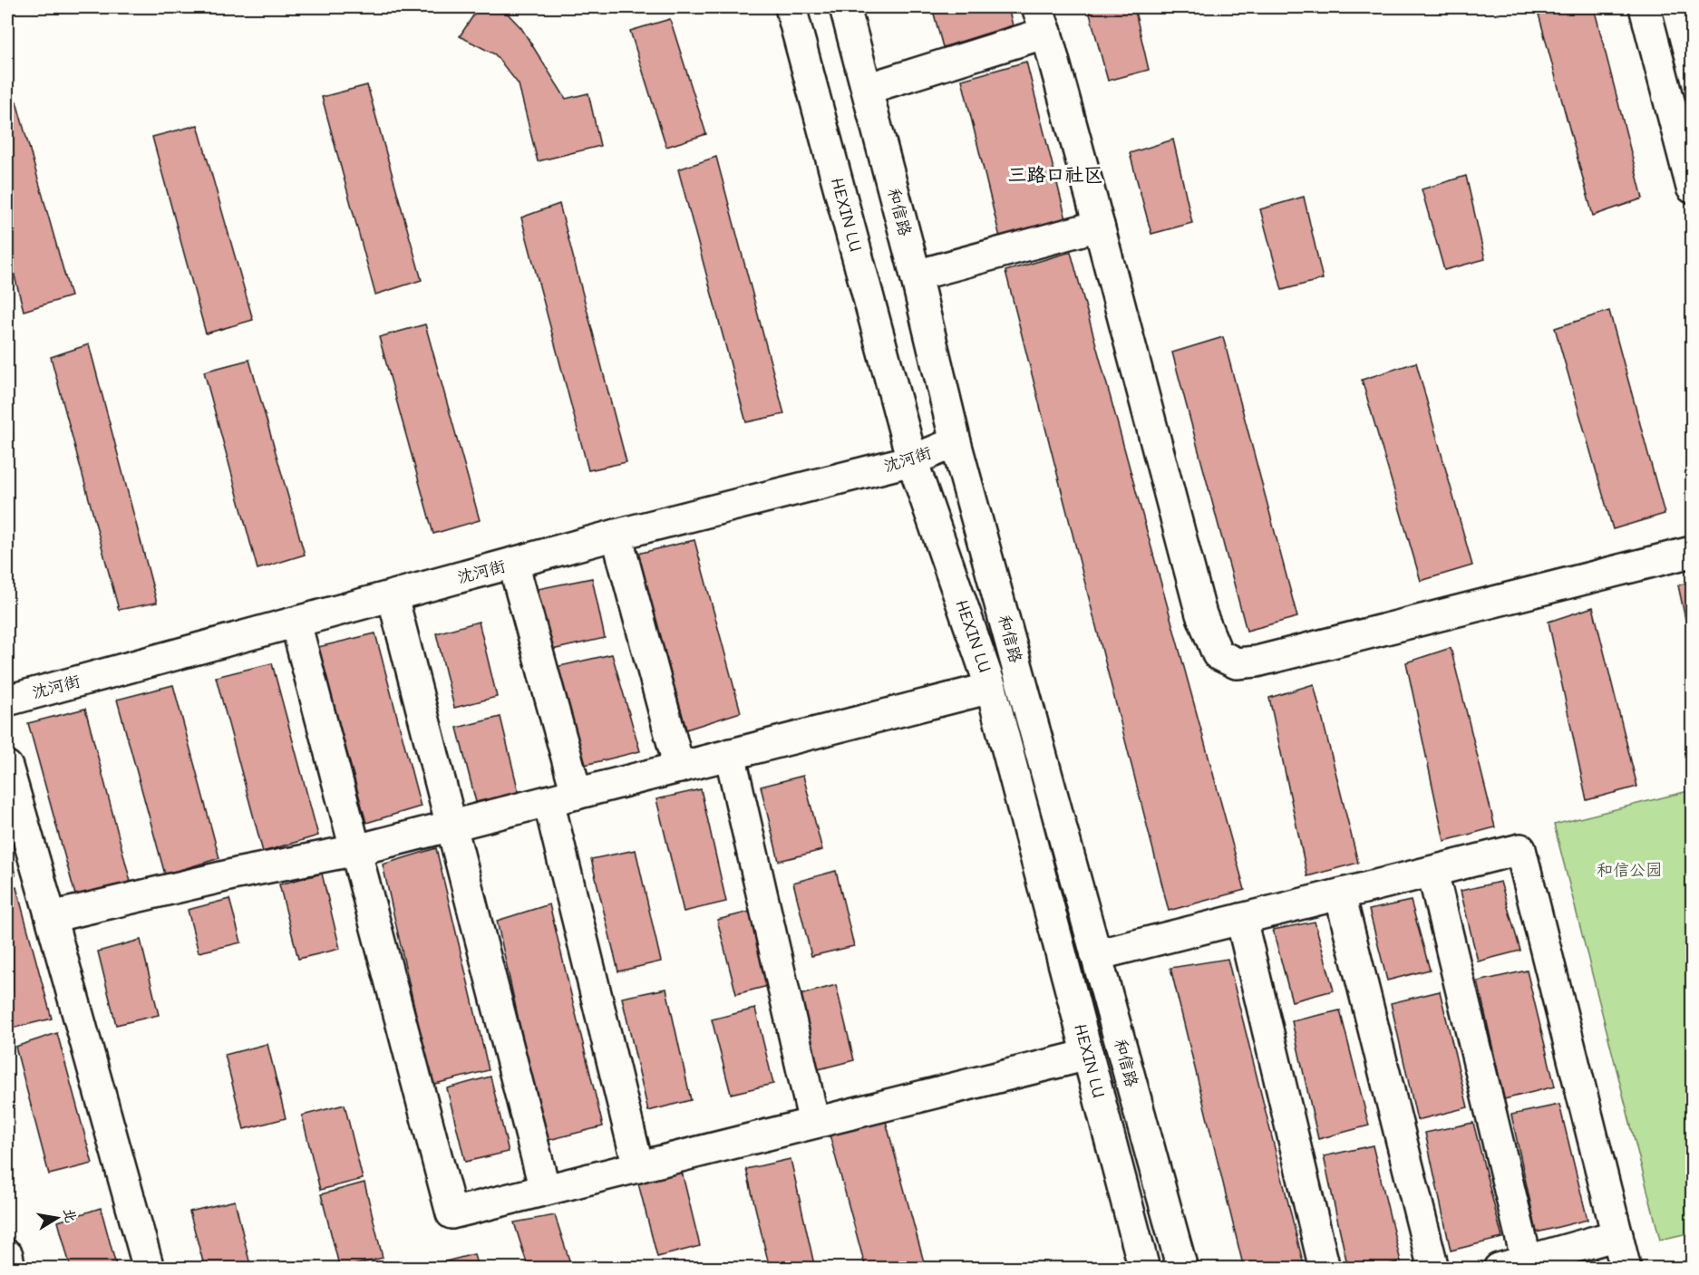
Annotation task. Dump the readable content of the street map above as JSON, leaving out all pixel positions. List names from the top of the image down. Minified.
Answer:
{"streets":{"street":["和信路","HEXIN LU","沈河街"]},"crossings":[["和信路","沈河街"],["HEXIN LU","沈河街"]],"districts":["三路口社区"],"parks":["和信公园"],"north":"right"}
